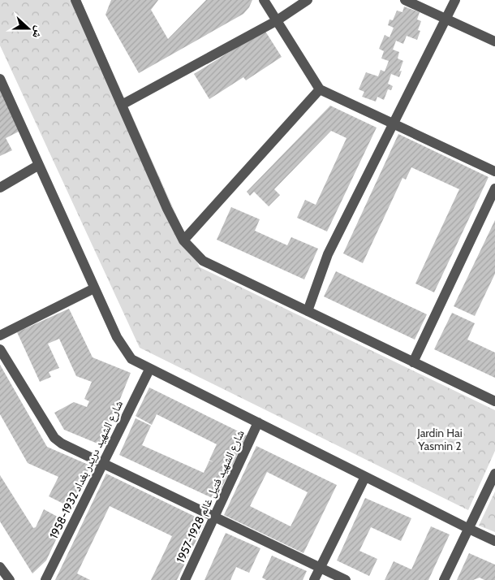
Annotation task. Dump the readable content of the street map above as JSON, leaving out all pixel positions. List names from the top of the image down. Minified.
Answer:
{"streets":{"street":["شارع الشهيد دريدر بغداد 1932-1958","شارع الشهيد فتيل غالم 1928-1957"]},"parks":["Jardin Hai Yasmin 2"],"north":"right"}
